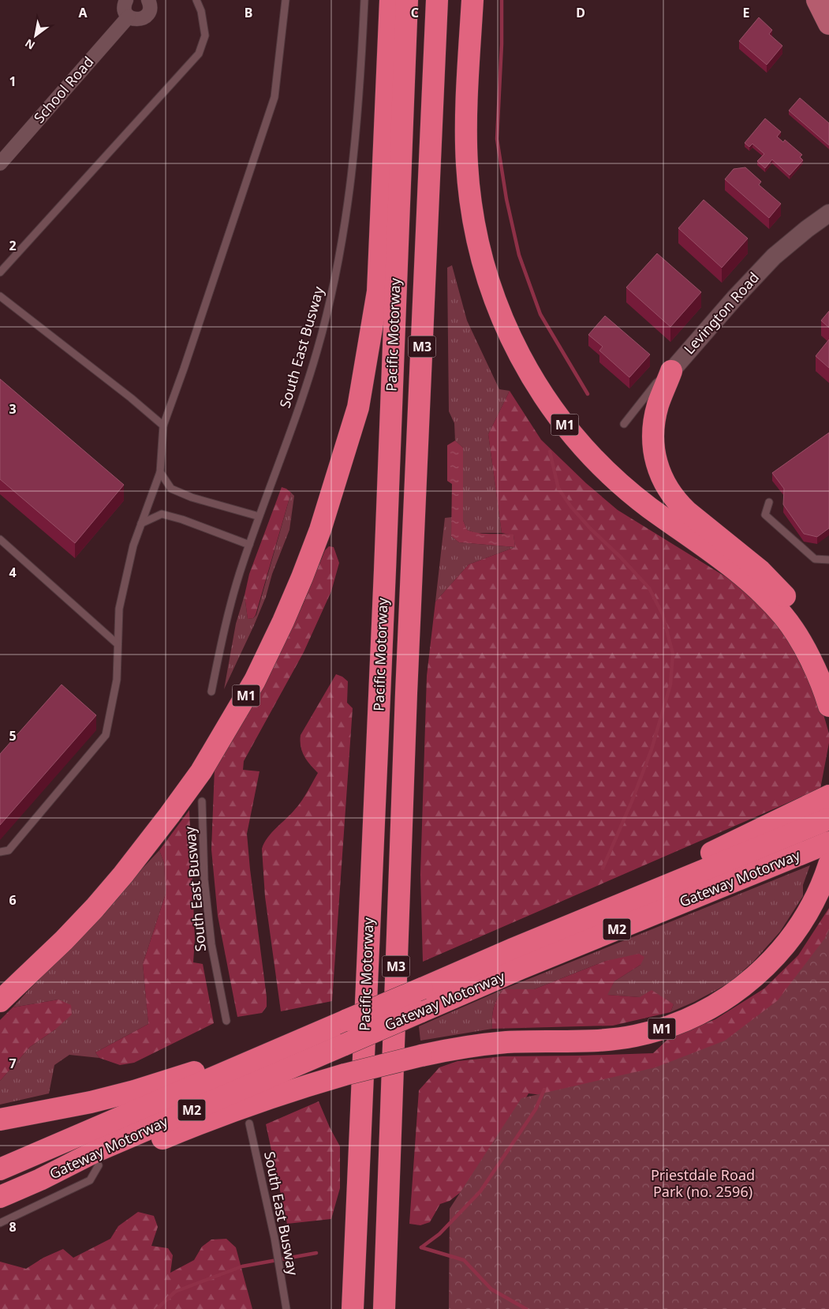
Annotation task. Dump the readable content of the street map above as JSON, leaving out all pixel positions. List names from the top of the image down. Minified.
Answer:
{"streets":{"highway":["Pacific Motorway","M3","M1","Gateway Motorway","M2"],"street":["School Road","Levington Road"],"lane":["South East Busway"]},"crossings":[["M1","Gateway Motorway"]],"parks":["Priestdale Road Park (no. 2596)"],"north":"bottom left","grid":{"columns":["A","B","C","D","E"],"rows":["1","2","3","4","5","6","7","8"]}}
